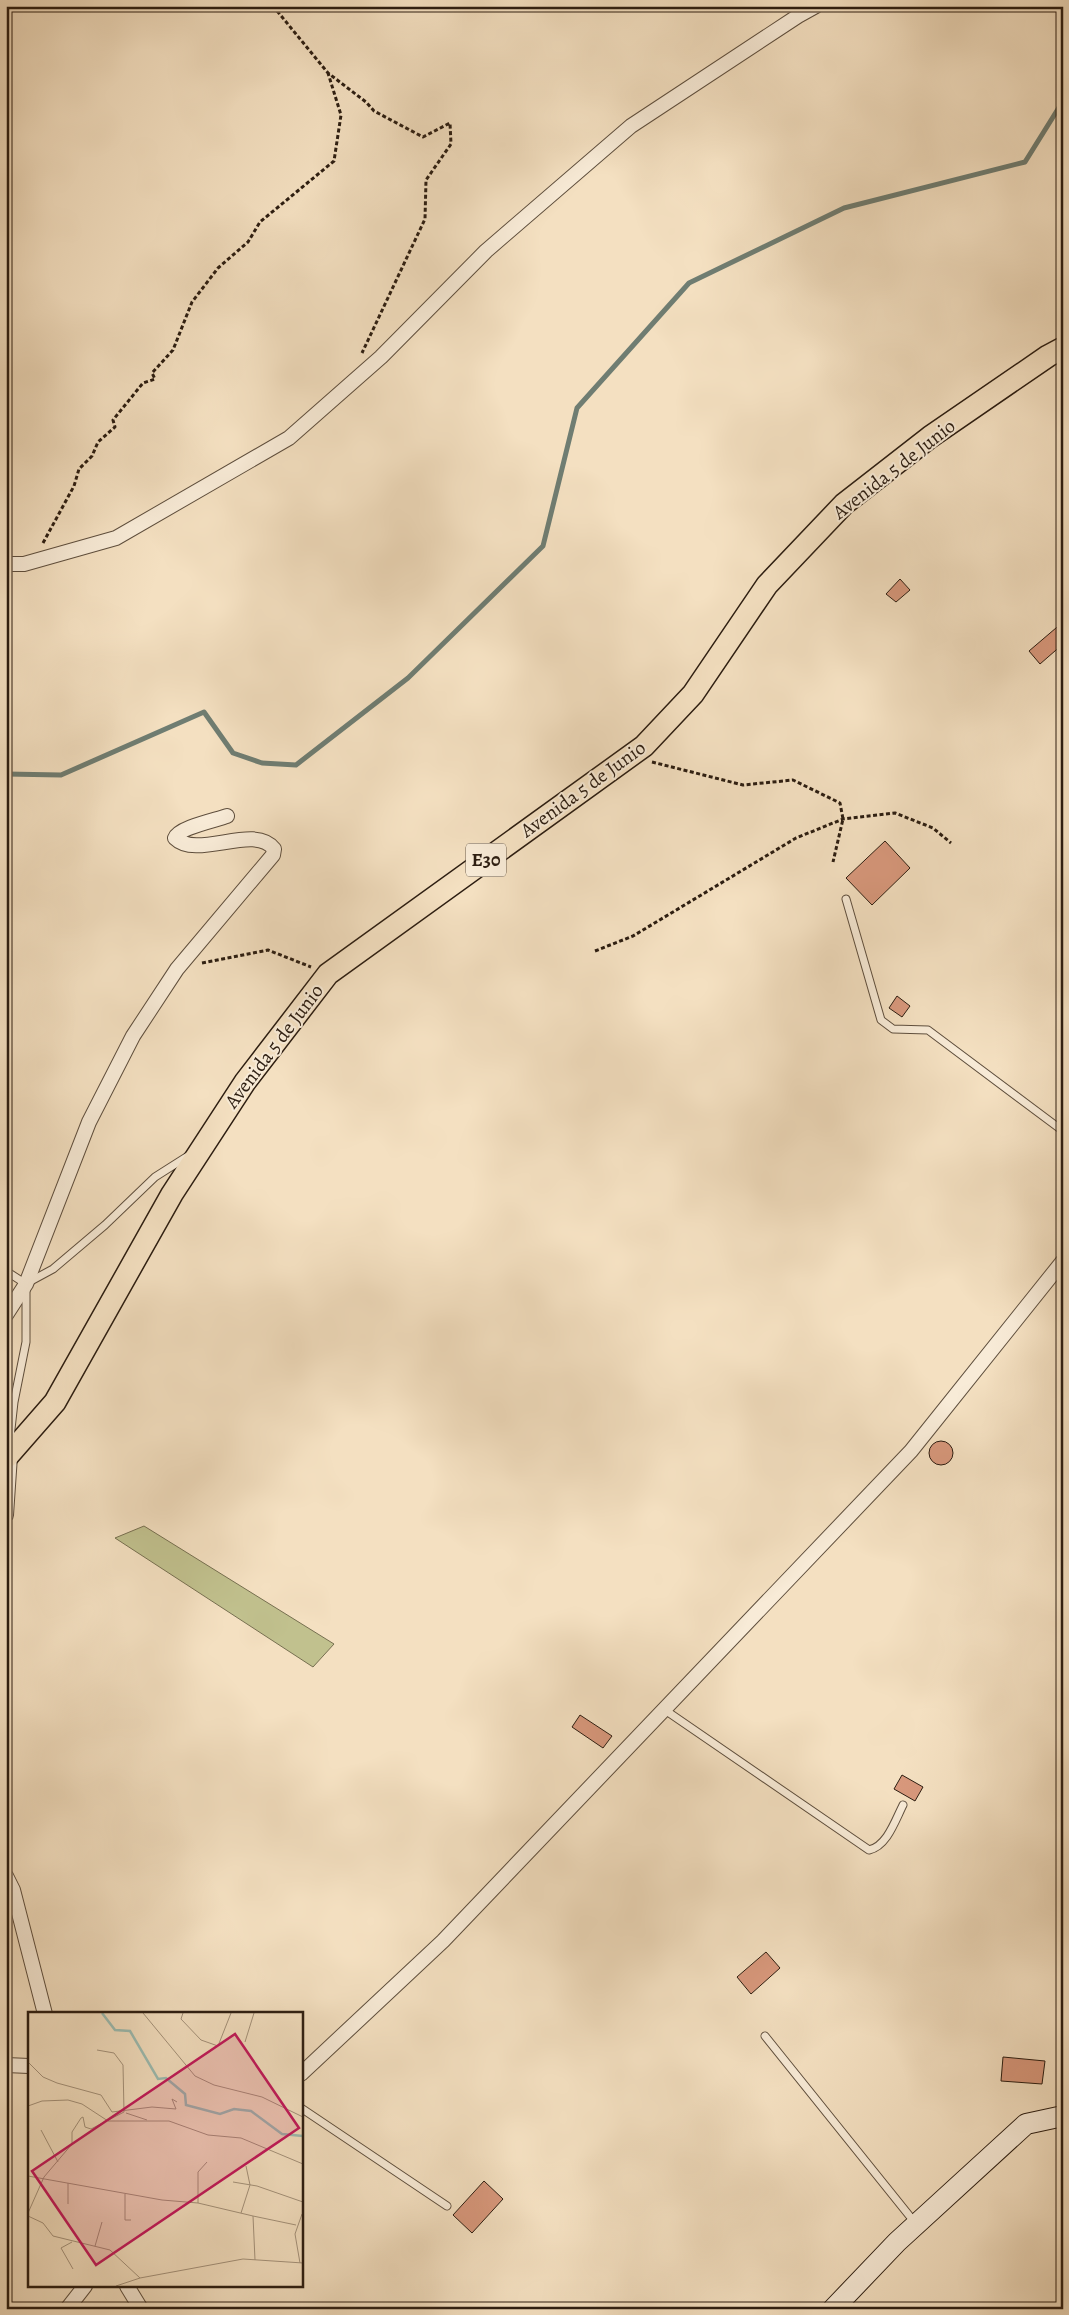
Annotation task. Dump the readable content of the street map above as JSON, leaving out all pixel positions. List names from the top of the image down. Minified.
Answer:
{"streets":{"main road":["Avenida 5 de Junio","E30"]}}
